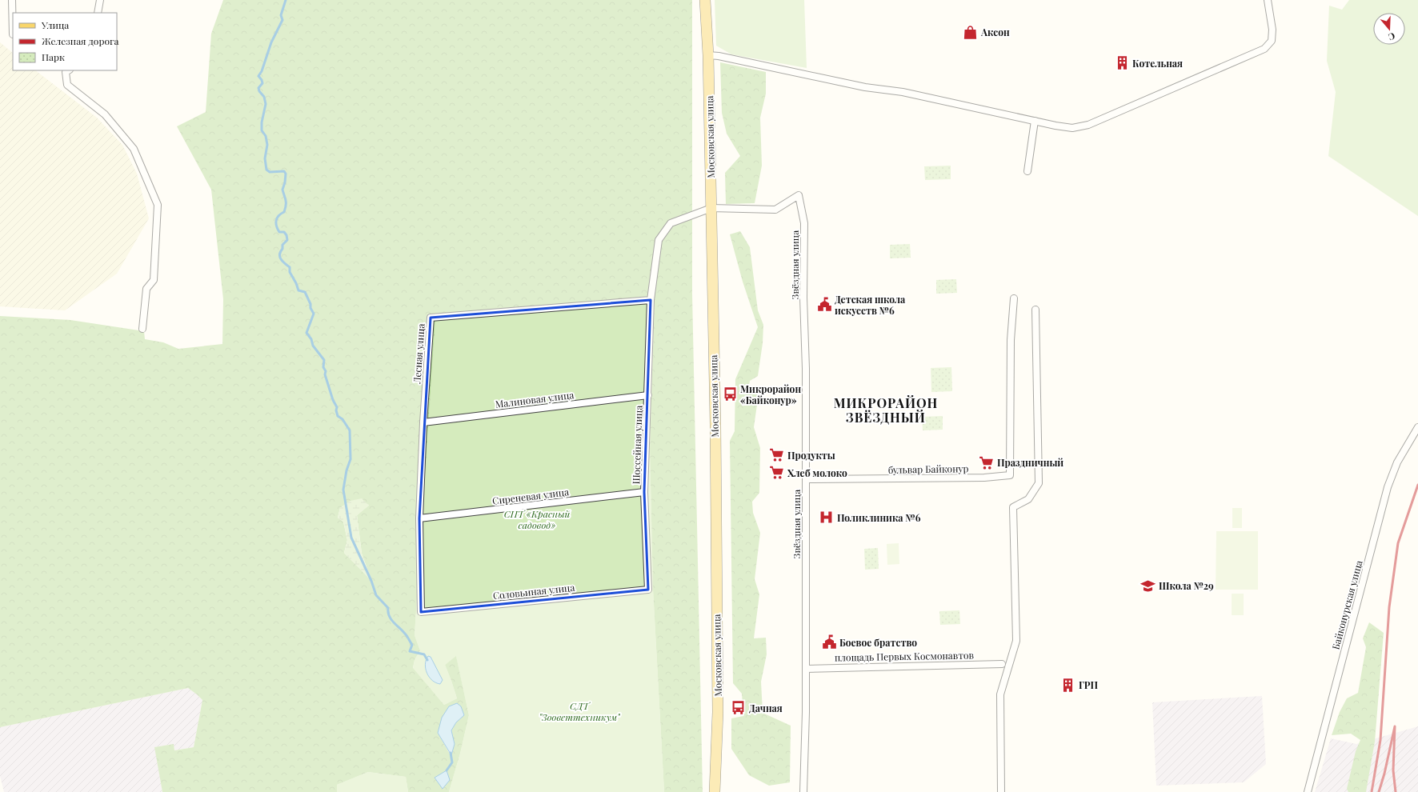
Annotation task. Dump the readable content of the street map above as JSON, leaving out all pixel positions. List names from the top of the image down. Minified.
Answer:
{"streets":{"main road":["Московская улица"],"street":["Звёздная улица","Лесная улица","Малиновая улица","Шоссейная улица","бульвар Байконур","Сиреневая улица","Соловьиная улица","Байконурская улица","площадь Первых Космонавтов"]},"crossings":[["Московская улица","Звёздная улица"],["Московская улица","Шоссейная улица"],["Звёздная улица","Шоссейная улица"],["Звёздная улица","бульвар Байконур"],["Звёздная улица","площадь Первых Космонавтов"],["Лесная улица","Малиновая улица"],["Лесная улица","Шоссейная улица"],["Лесная улица","Сиреневая улица"],["Лесная улица","Соловьиная улица"],["Малиновая улица","Шоссейная улица"],["Шоссейная улица","Сиреневая улица"],["Шоссейная улица","Соловьиная улица"]],"districts":["МИКРОРАЙОН ЗВЁЗДНЫЙ"],"parks":["СНТ «Красный садовод»","СДТ \"Зооветтехникум\""],"places":{"shop":["Аксон"],"building":["Котельная","ГРП"],"public building":["Детская школа искусств №6","Боевое братство"],"bus stop":["Микрорайон «Байконур»","Дачная"],"supermarket":["Продукты","Праздничный","Хлеб молоко"],"hospital":["Поликлиника №6"],"school or university":["Школа №29"]},"legend":["Улица","Железная дорога","Парк"],"north":"bottom"}
